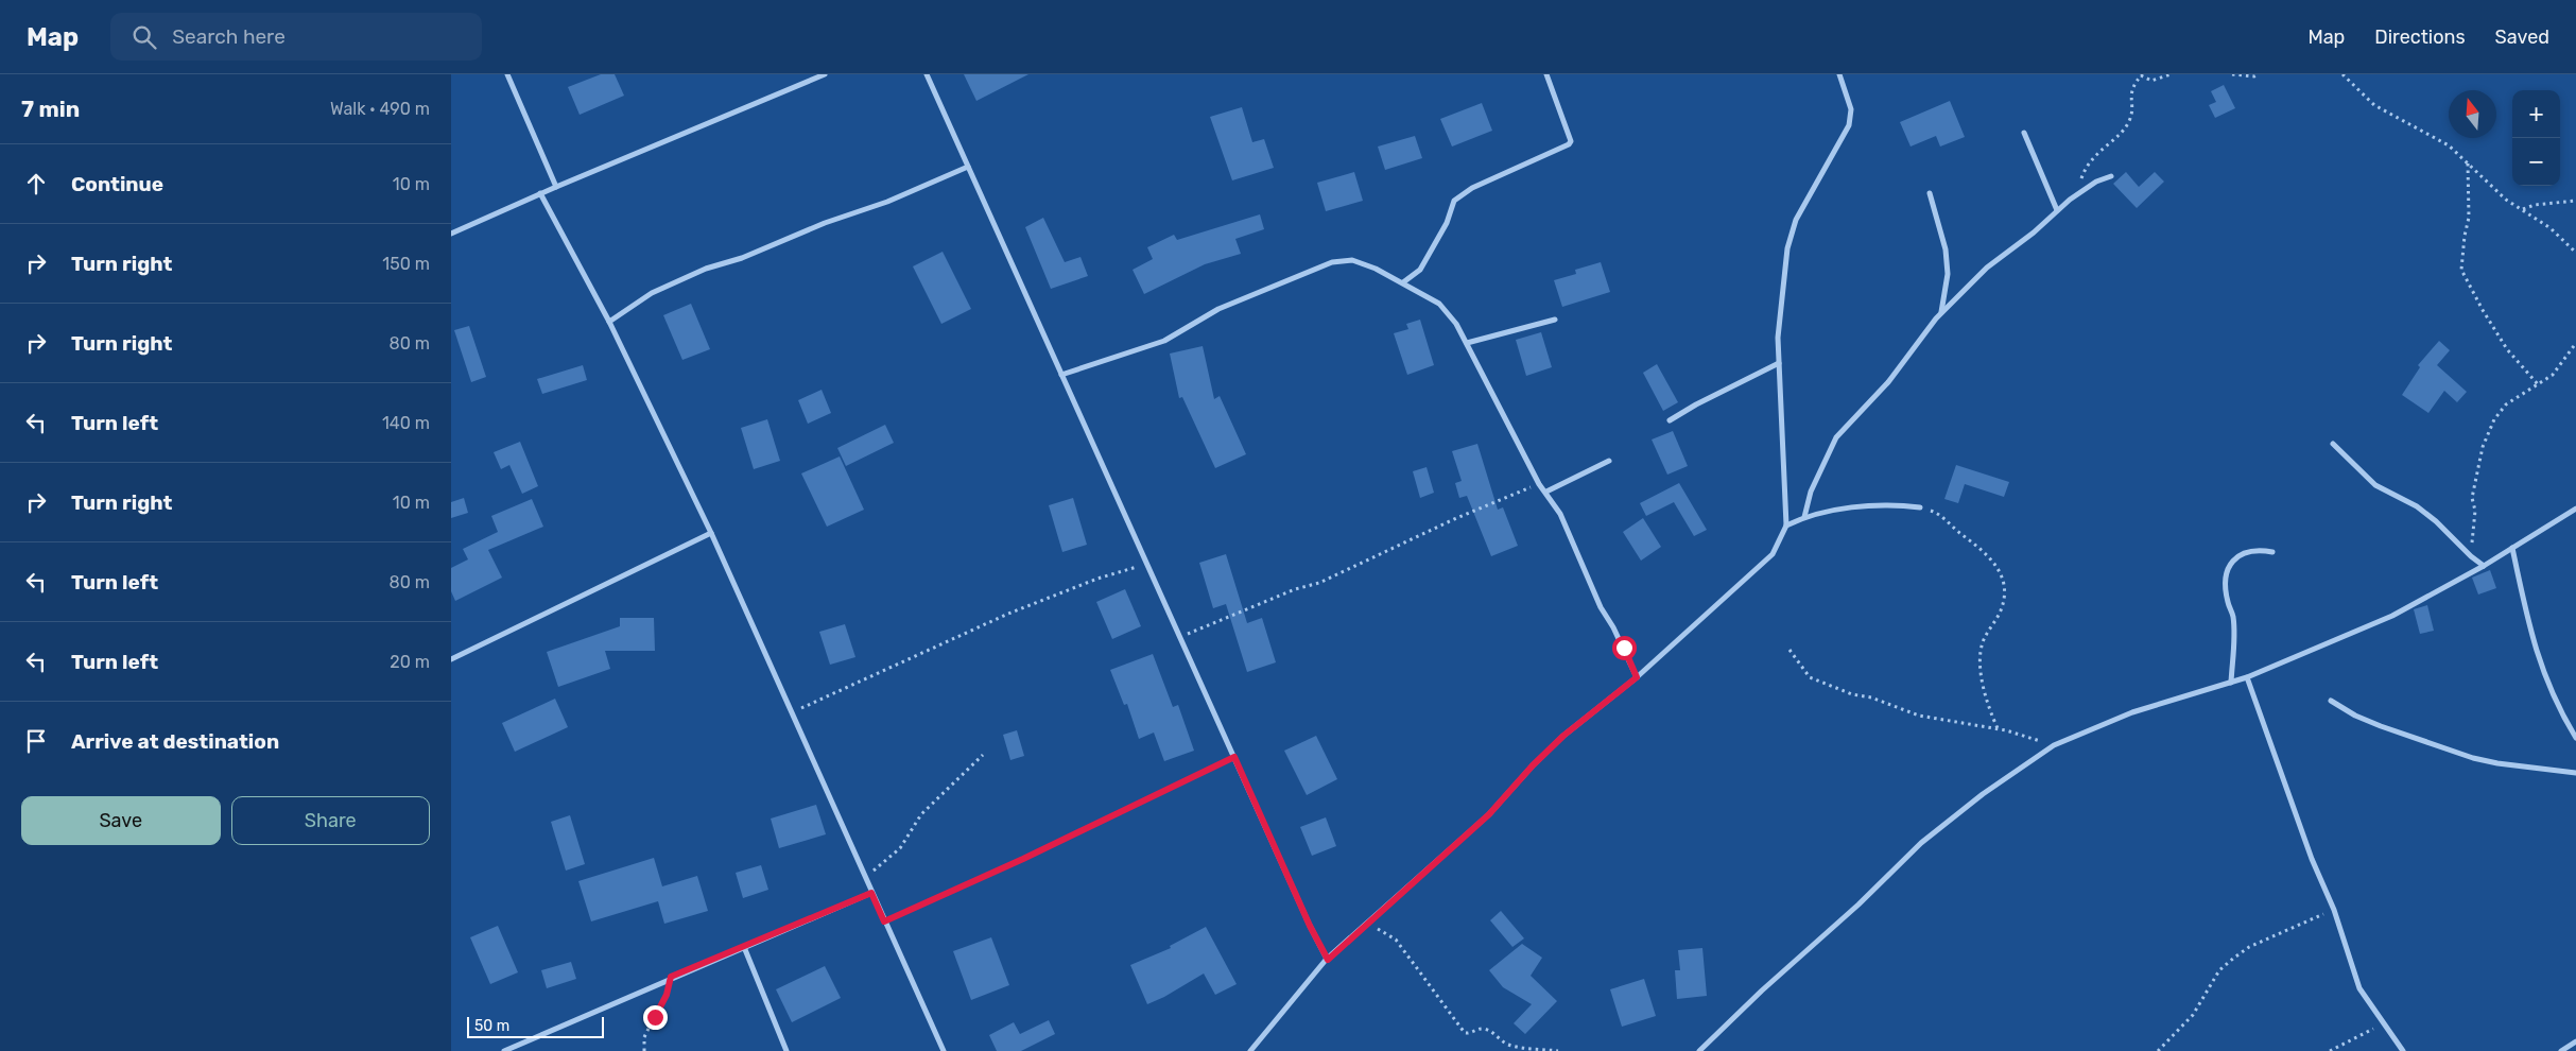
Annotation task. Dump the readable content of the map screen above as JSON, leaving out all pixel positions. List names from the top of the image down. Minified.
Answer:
{"scale_bar":"50 m","north":"top","page":{"header":"Map","search":"Search here","nav":["Map","Directions","Saved"],"heading":["7 min","Walk · 490 m"],"map_buttons":["+","−"],"list":[["Continue","10 m"],["Turn right","150 m"],["Turn right","80 m"],["Turn left","140 m"],["Turn right","10 m"],["Turn left","80 m"],["Turn left","20 m"],"Arrive at destination"],"buttons":["Save","Share"],"scale":"50 m"}}
